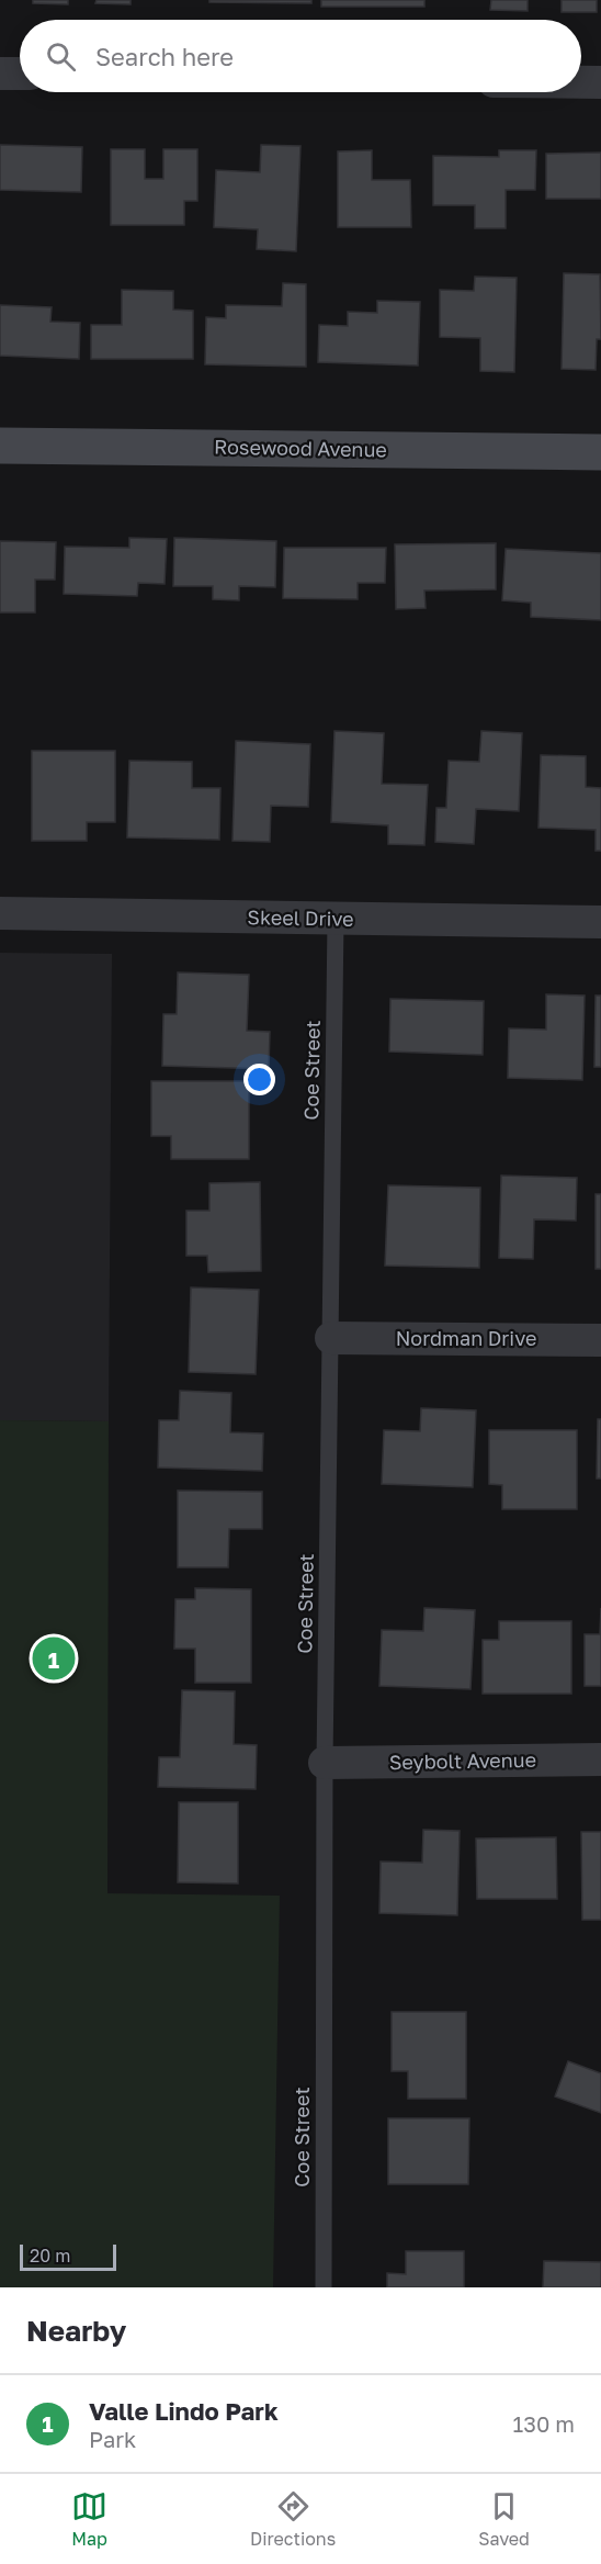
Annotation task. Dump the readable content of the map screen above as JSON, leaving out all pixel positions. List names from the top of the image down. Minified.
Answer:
{"streets":{"main road":["Rosewood Avenue"],"street":["Skeel Drive","Nordman Drive","Seybolt Avenue"],"lane":["Coe Street"]},"crossings":[["Skeel Drive","Coe Street"],["Coe Street","Nordman Drive"],["Coe Street","Seybolt Avenue"]],"scale_bar":"20 m","page":{"search":"Search here","pins":"1","scale":"20 m","heading":"Nearby","list":[{"mark":"1","name":"Valle Lindo Park","note":"Park","value":"130 m"}],"nav":["Map","Directions","Saved"]}}
